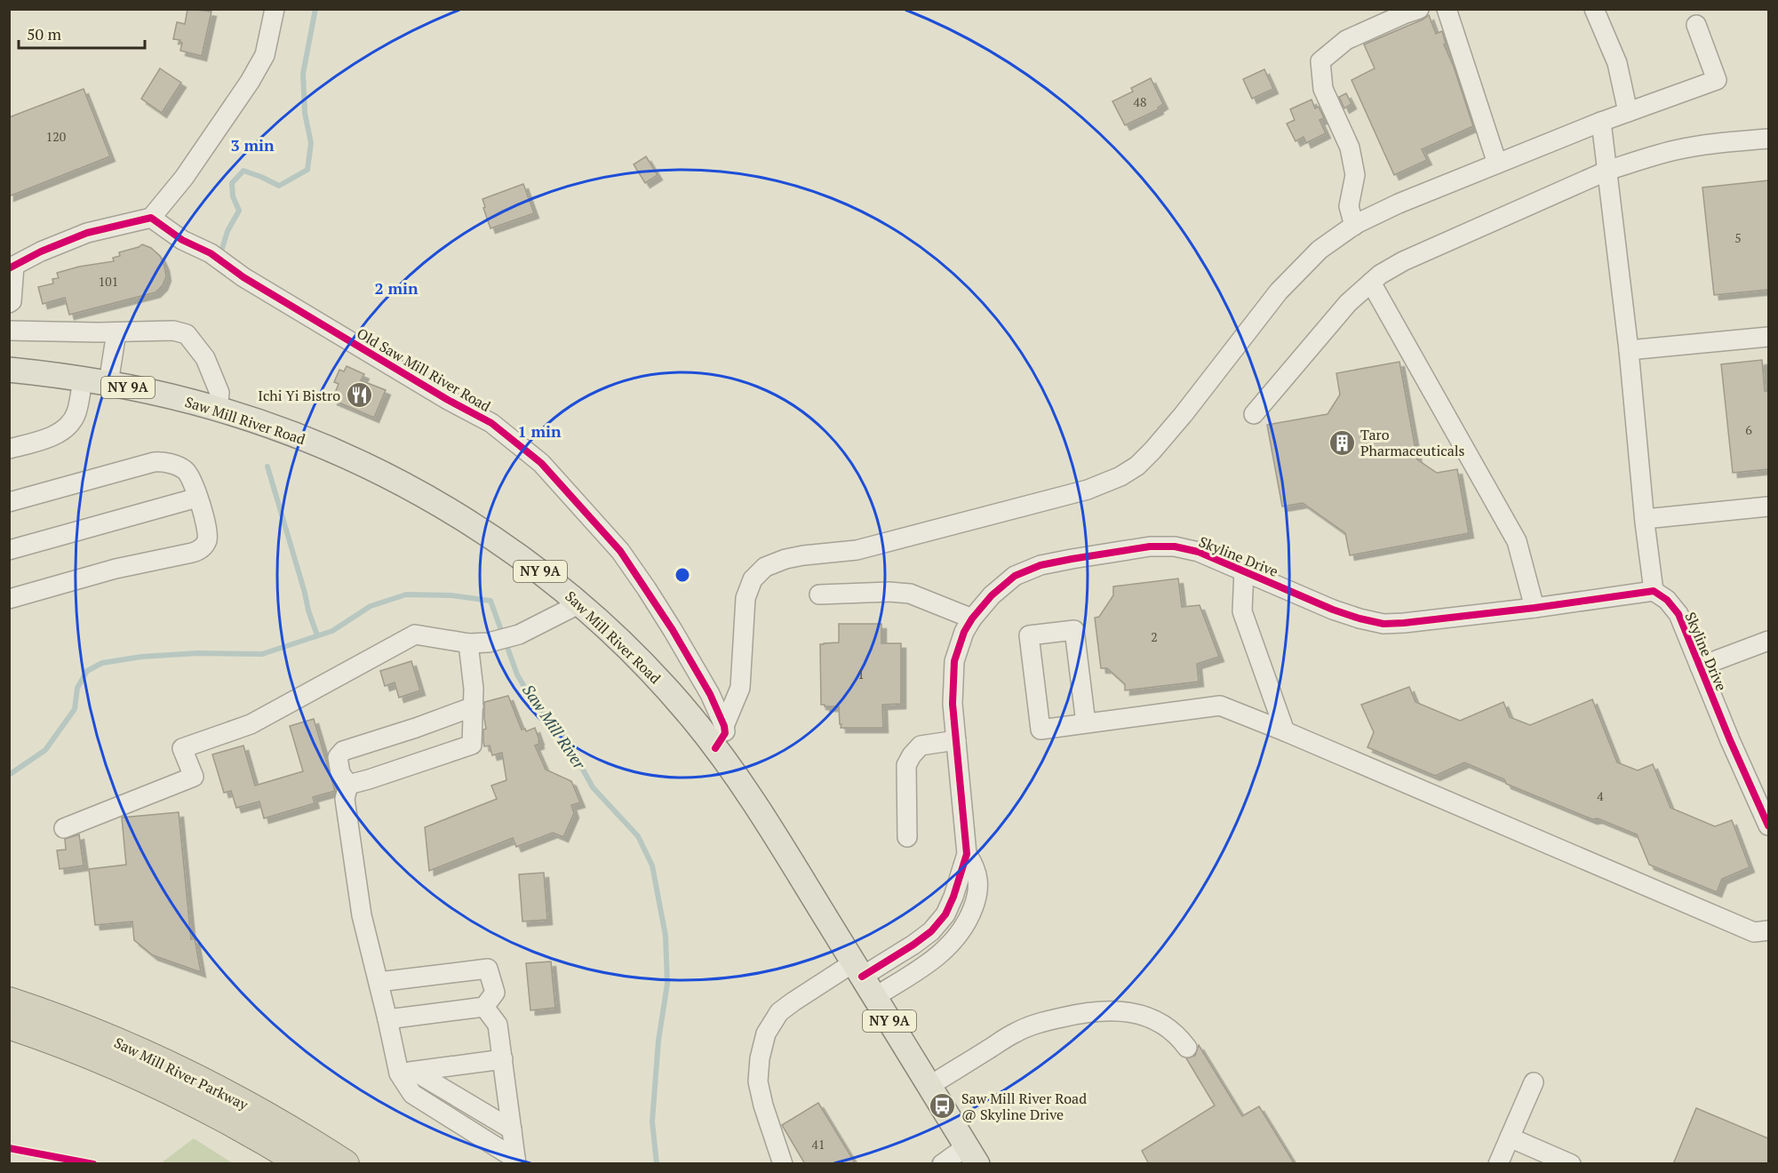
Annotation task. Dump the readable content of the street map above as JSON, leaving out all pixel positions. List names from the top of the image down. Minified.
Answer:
{"streets":{"highway":["Saw Mill River Parkway"],"main road":["NY 9A","Saw Mill River Road"],"street":["Old Saw Mill River Road","Skyline Drive"]},"crossings":[["Saw Mill River Road","Skyline Drive"]],"water":["Saw Mill River"],"places":{"restaurant":["Ichi Yi Bistro"],"building":["Taro Pharmaceuticals"],"bus stop":["Saw Mill River Road @ Skyline Drive"]},"house_numbers":["48","120","5","101","6","2","1","4","41"],"scale_bar":"50 m","rings":["3 min","2 min","1 min"]}
